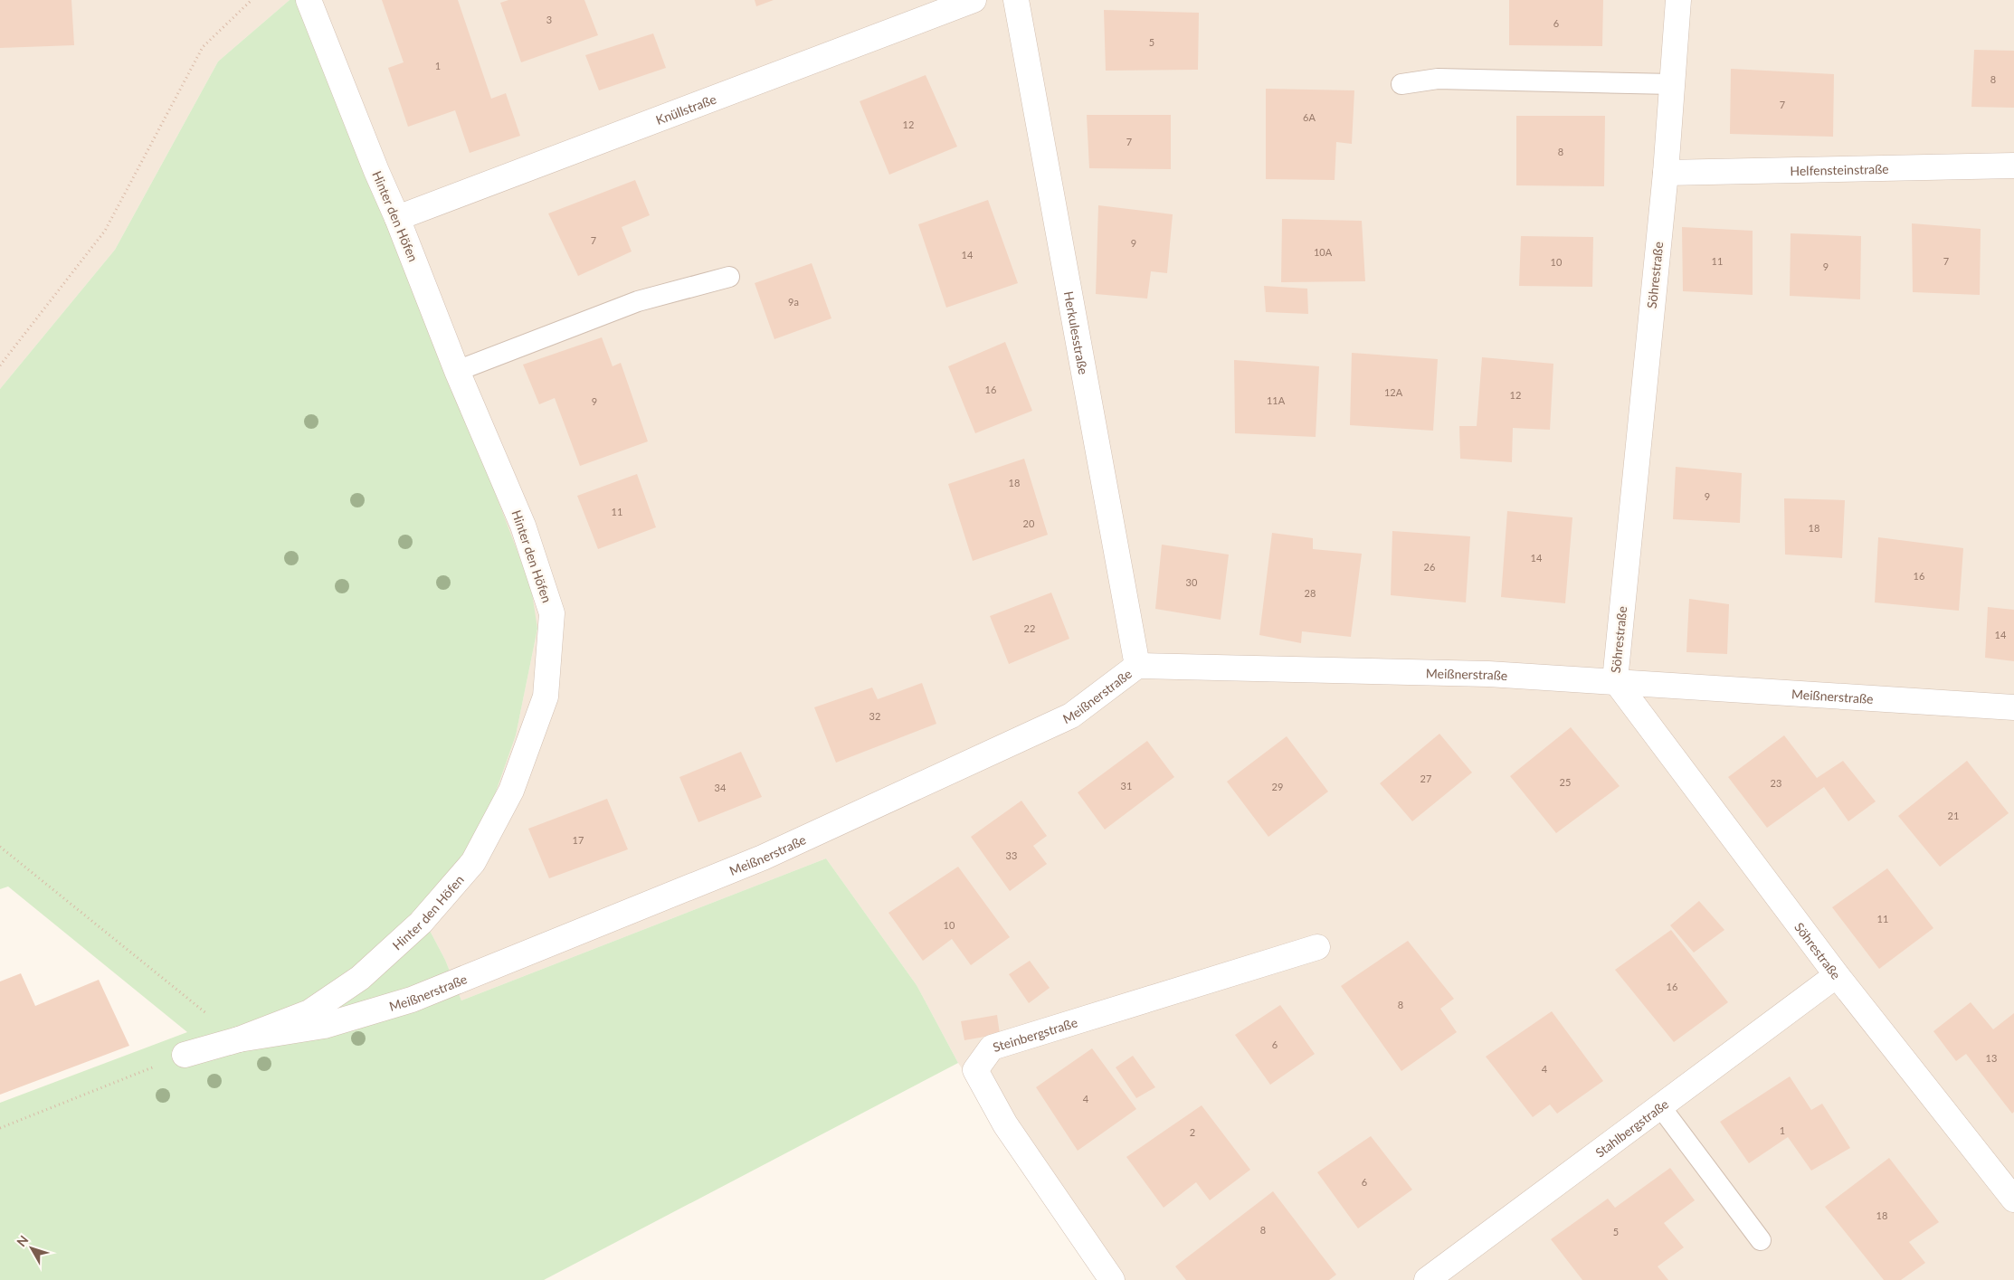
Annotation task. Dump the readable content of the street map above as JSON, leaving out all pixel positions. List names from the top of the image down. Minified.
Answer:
{"streets":{"street":["Knüllstraße","Helfensteinstraße","Hinter den Höfen","Söhrestraße","Herkulesstraße","Meißnerstraße","Steinbergstraße","Stahlbergstraße"]},"crossings":[["Knüllstraße","Hinter den Höfen"],["Helfensteinstraße","Söhrestraße"],["Hinter den Höfen","Meißnerstraße"],["Söhrestraße","Meißnerstraße"],["Söhrestraße","Stahlbergstraße"],["Herkulesstraße","Meißnerstraße"]],"house_numbers":["3","6","5","1","8","7","6A","12","7","8","7","9","10A","14","11","7","10","9","9a","16","12A","12","11A","9","18","9","11","20","18","14","26","16","30","28","22","14","32","27","25","23","31","29","34","21","17","33","11","10","16","8","6","13","4","4","1","2","6","18","8","5"],"north":"top left"}
